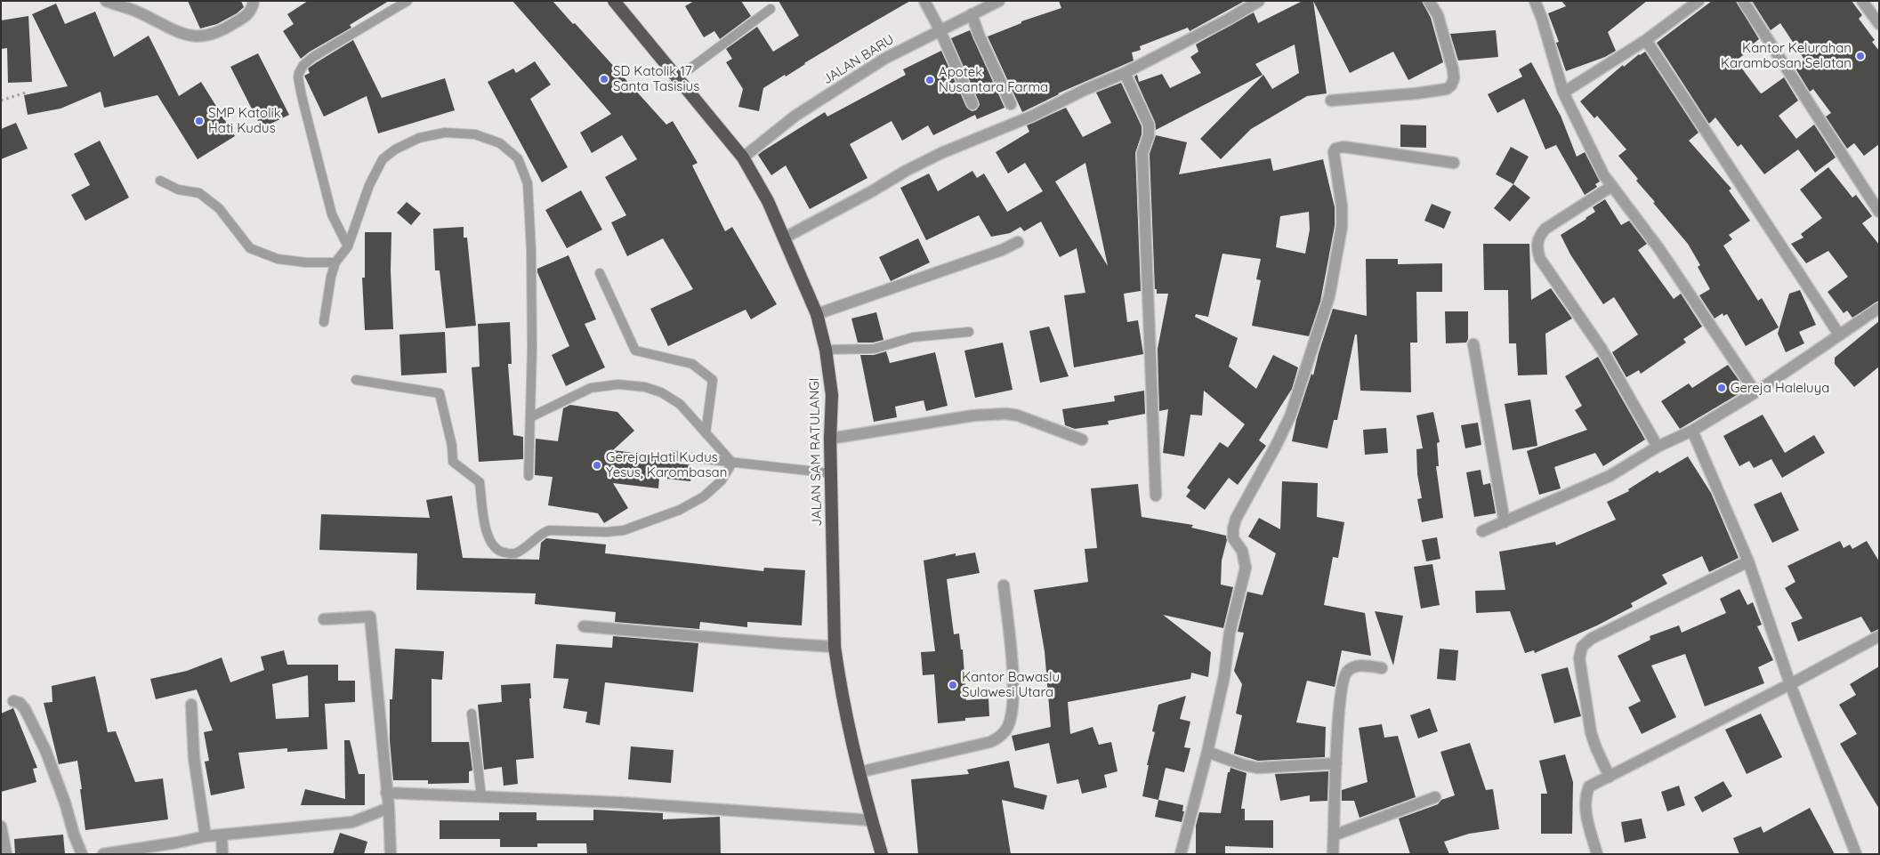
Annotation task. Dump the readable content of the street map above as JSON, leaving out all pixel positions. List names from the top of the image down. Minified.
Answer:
{"streets":{"highway":["JALAN SAM RATULANGI"],"street":["JALAN BARU"]},"crossings":[["JALAN BARU","JALAN SAM RATULANGI"]],"places":["Kantor Kelurahan Karambosan Selatan","SD Katolik 17 Santa Tasisius","Apotek Nusantara Farma","SMP Katolik Hati Kudus","Gereja Haleluya","Gereja Hati Kudus Yesus, Karombasan","Kantor Bawaslu Sulawesi Utara"]}
